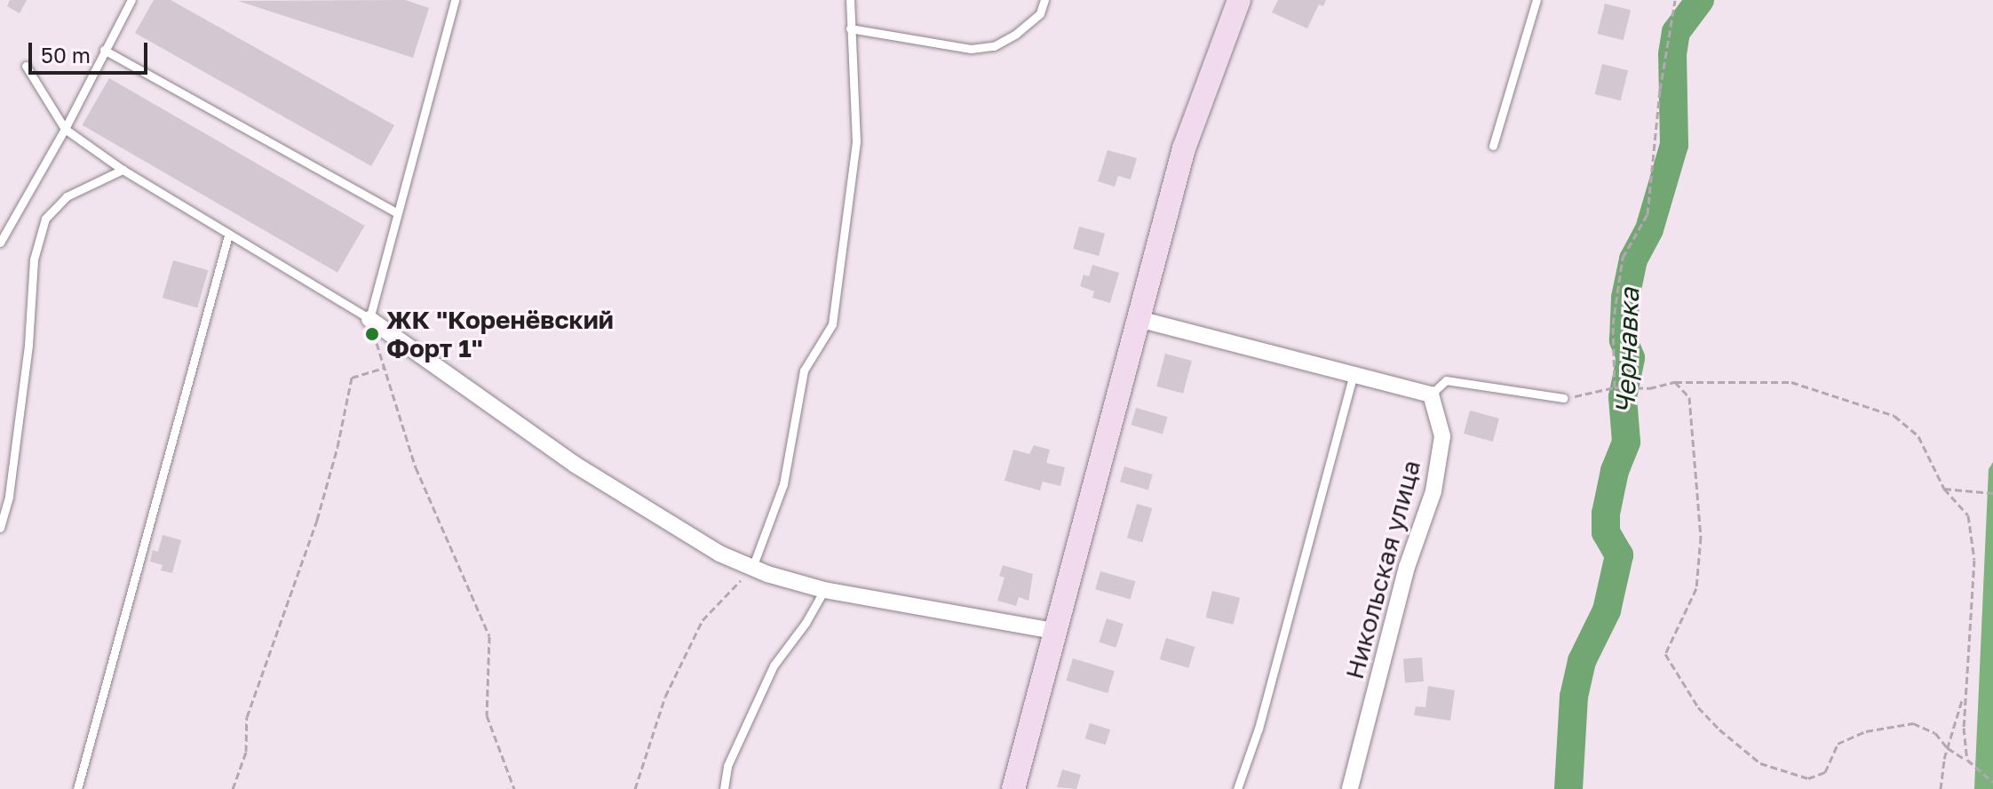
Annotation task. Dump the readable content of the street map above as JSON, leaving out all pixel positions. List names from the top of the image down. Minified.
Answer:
{"streets":{"street":["Никольская улица"]},"water":["Чернавка"],"places":["ЖК \"Коренёвский Форт 1\""],"scale_bar":"50 m"}
